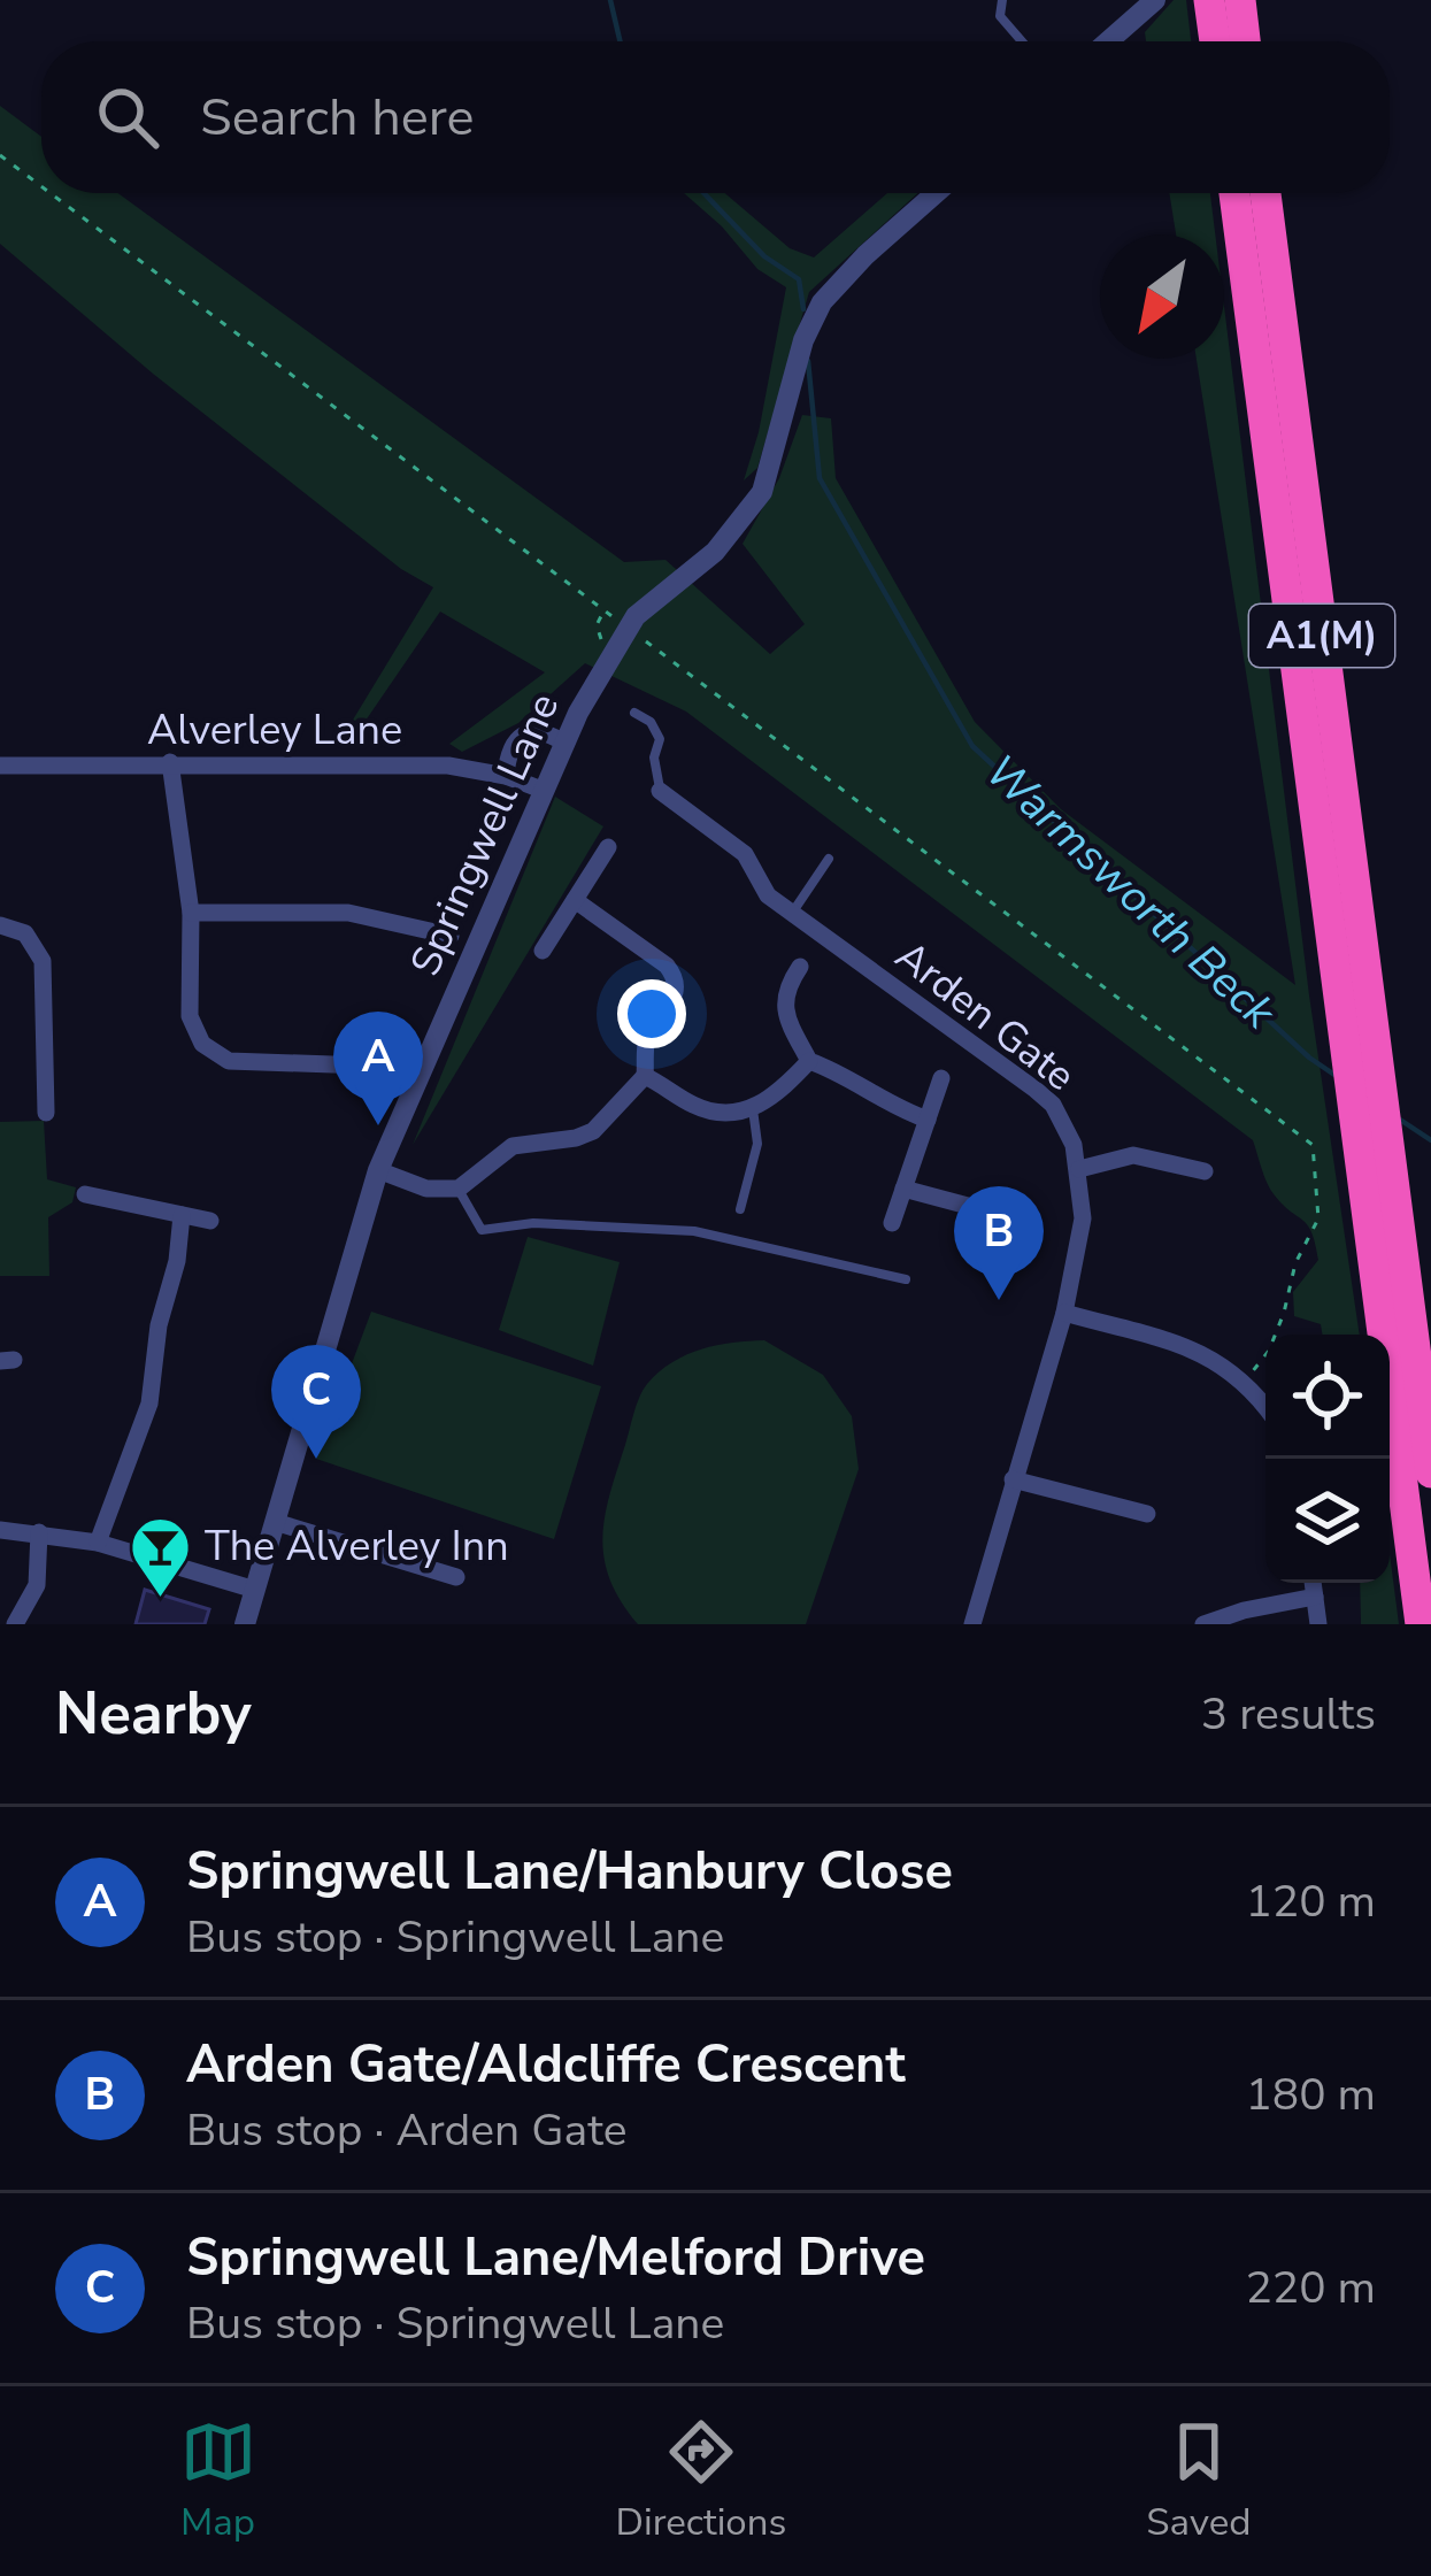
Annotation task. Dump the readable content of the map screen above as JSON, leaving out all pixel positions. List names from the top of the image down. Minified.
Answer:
{"streets":{"highway":["A1(M)"],"street":["Alverley Lane","Springwell Lane","Arden Gate"]},"crossings":[["Alverley Lane","Springwell Lane"]],"water":["Warmsworth Beck"],"places":{"bar":["The Alverley Inn"]},"north":"bottom left","page":{"search":"Search here","pins":["A","B","C"],"heading":["Nearby","3 results"],"list":[{"mark":"A","name":"Springwell Lane/Hanbury Close","note":"Bus stop · Springwell Lane","value":"120 m"},{"mark":"B","name":"Arden Gate/Aldcliffe Crescent","note":"Bus stop · Arden Gate","value":"180 m"},{"mark":"C","name":"Springwell Lane/Melford Drive","note":"Bus stop · Springwell Lane","value":"220 m"}],"nav":["Map","Directions","Saved"]}}
